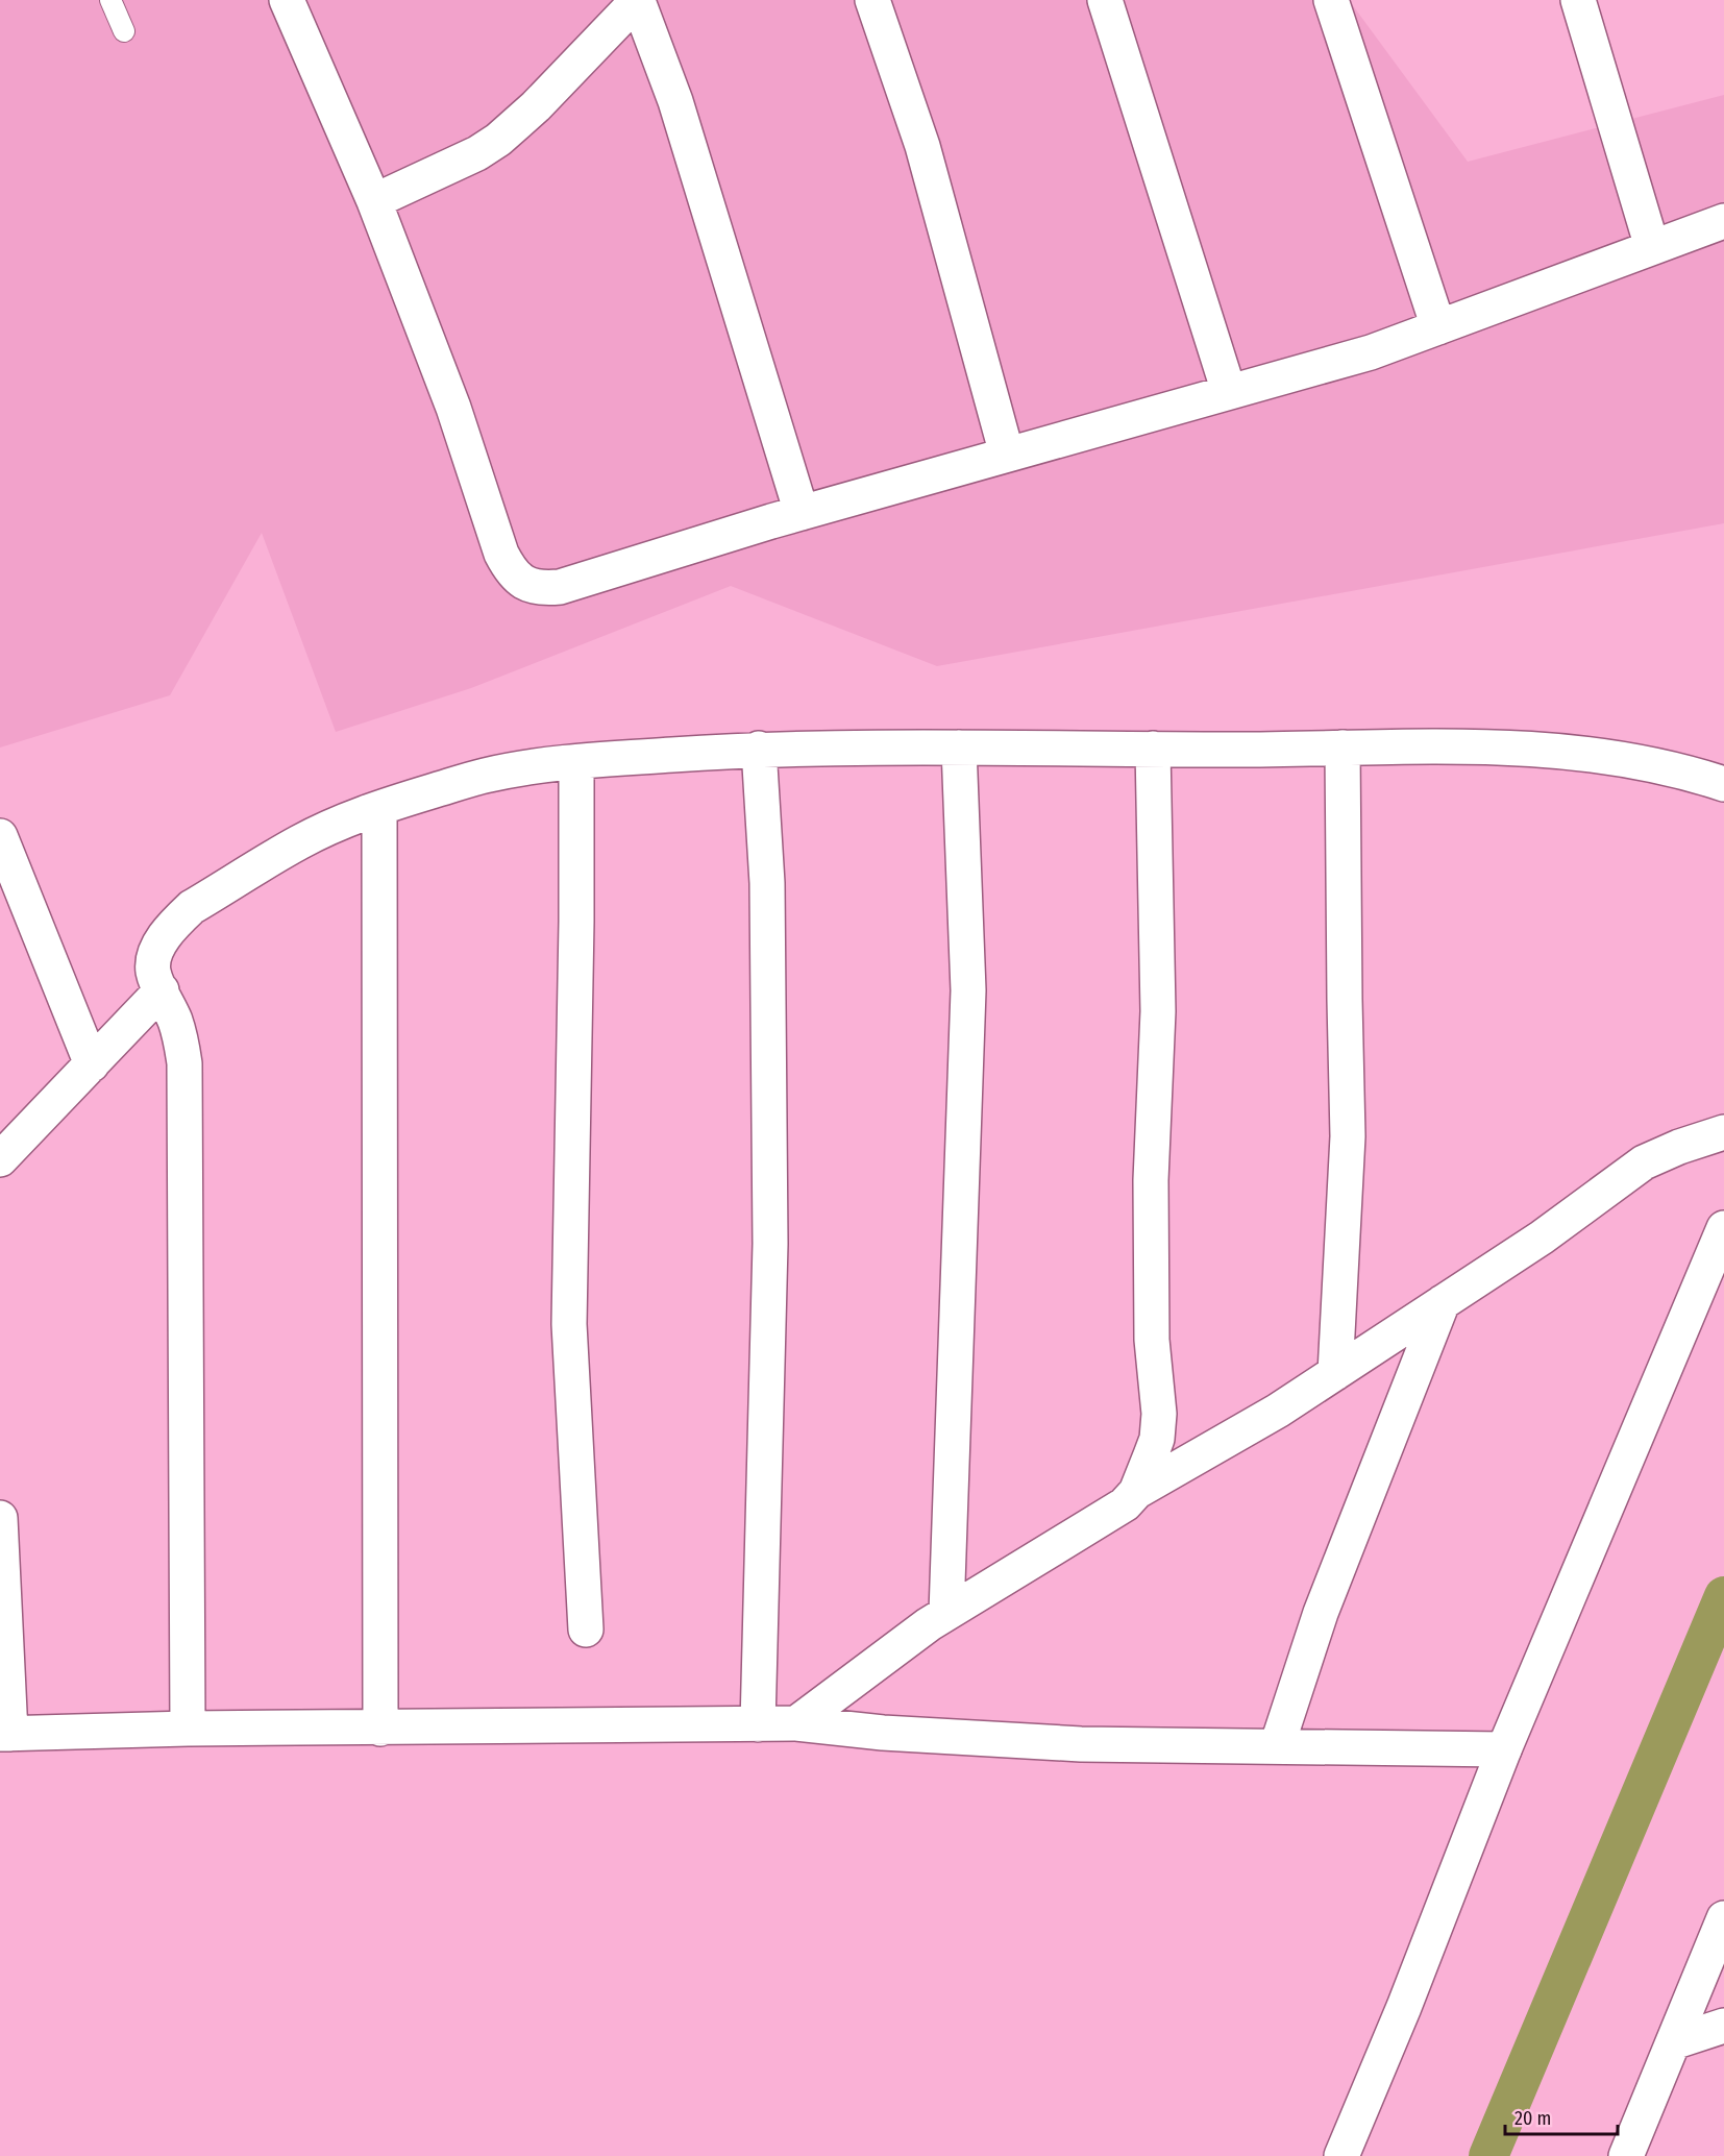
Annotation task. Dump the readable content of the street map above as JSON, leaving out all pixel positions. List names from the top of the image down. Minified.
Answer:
{"scale_bar":"20 m"}
